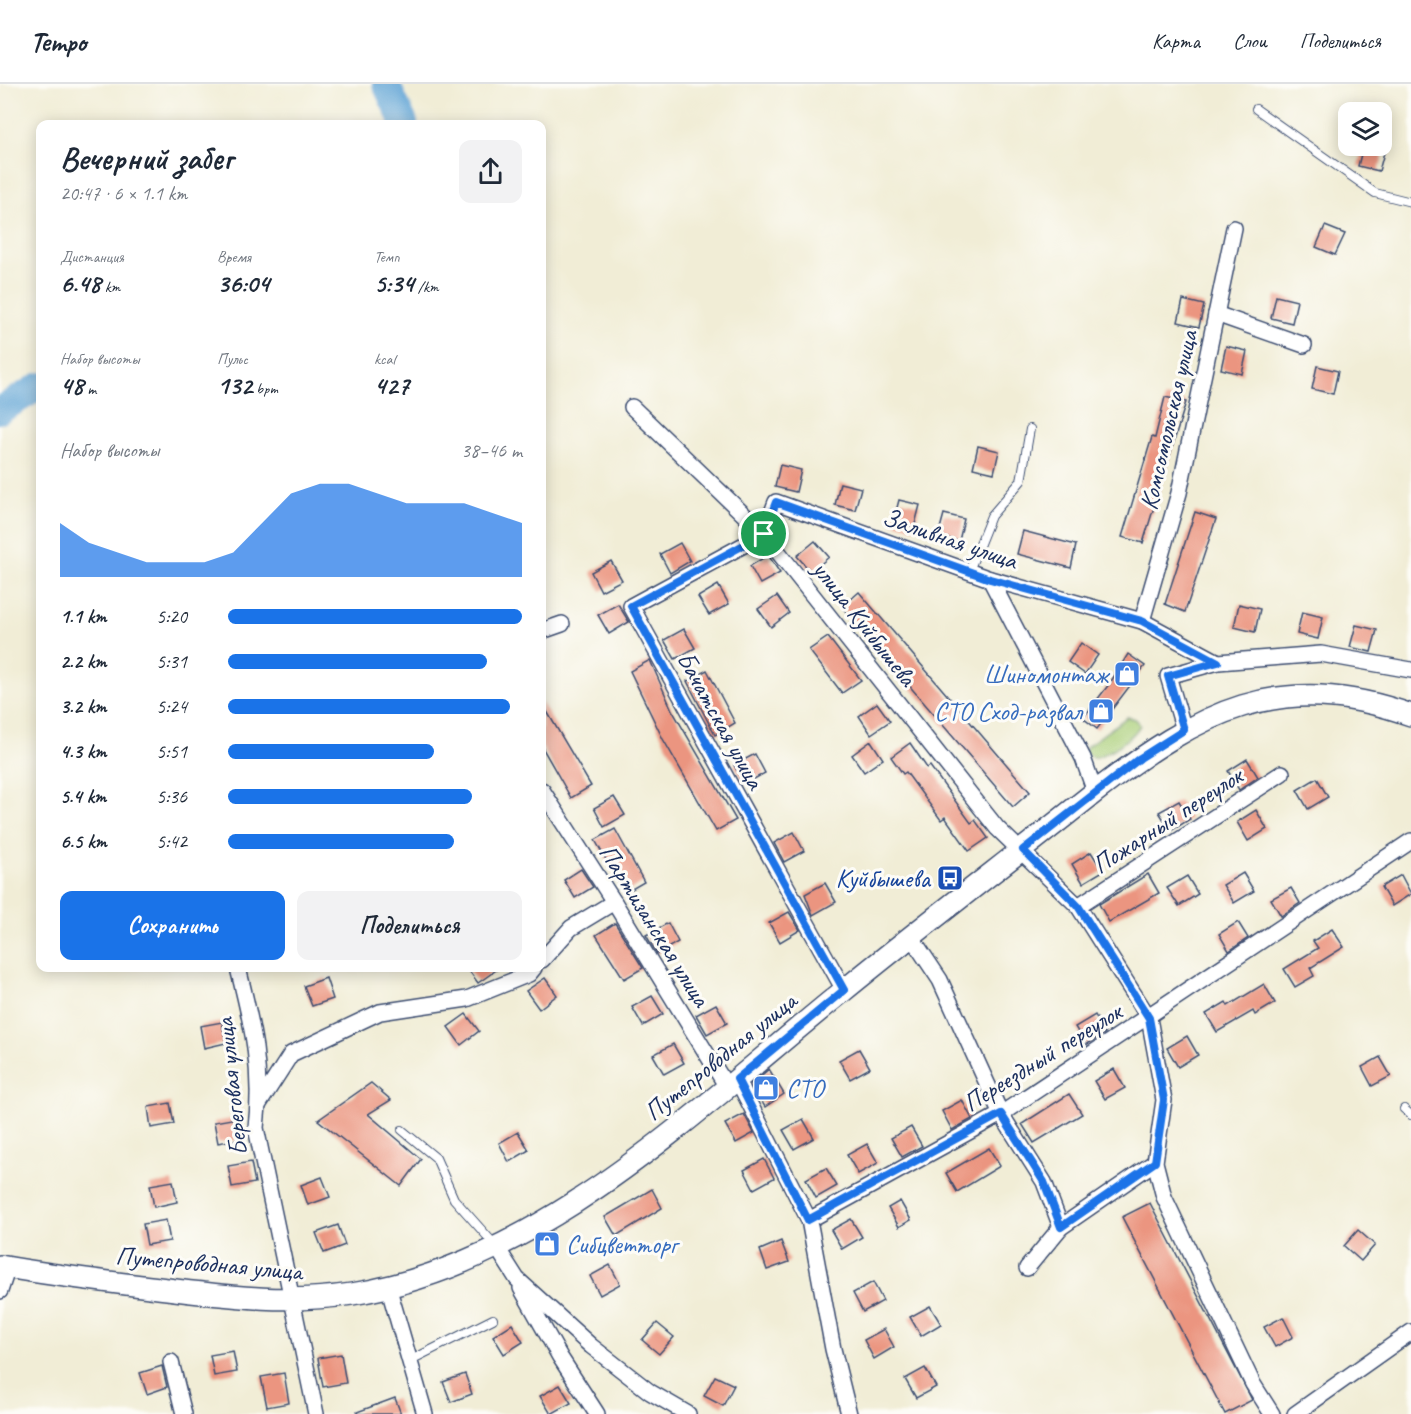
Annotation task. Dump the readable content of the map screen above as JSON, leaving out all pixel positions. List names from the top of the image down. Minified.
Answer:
{"streets":{"main road":["Путепроводная улица"],"street":["Комсомольская улица","Заливная улица","улица Куйбышева","Бачатская улица","Пожарный переулок","Партизанская улица","Переездный переулок","Береговая улица"]},"crossings":[["Комсомольская улица","Заливная улица"],["Заливная улица","улица Куйбышева"],["Заливная улица","Бачатская улица"],["улица Куйбышева","Бачатская улица"],["улица Куйбышева","Пожарный переулок"],["улица Куйбышева","Путепроводная улица"],["улица Куйбышева","Переездный переулок"],["Бачатская улица","Путепроводная улица"],["Партизанская улица","Путепроводная улица"],["Партизанская улица","Переездный переулок"],["Путепроводная улица","Береговая улица"]],"places":{"shop":["Шиномонтаж","СТО Сход-развал","СТО","Сибцветторг"],"bus stop":["Куйбышева"]},"page":{"header":"Tempo","nav":["Карта","Слои","Поделиться"],"heading":["Вечерний забег","20:47 · 6 × 1.1 km"],"stats":[["Дистанция","6.48 km"],["Время","36:04"],["Темп","5:34 /km"],["Набор высоты","48 m"],["Пульс","132 bpm"],["kcal","427"]],"chart":["Набор высоты","38–46 m"],"list":[{"name":"1.1 km","note":"5:20"},{"name":"2.2 km","note":"5:31"},{"name":"3.2 km","note":"5:24"},{"name":"4.3 km","note":"5:51"},{"name":"5.4 km","note":"5:36"},{"name":"6.5 km","note":"5:42"}],"buttons":["Сохранить","Поделиться"]}}
